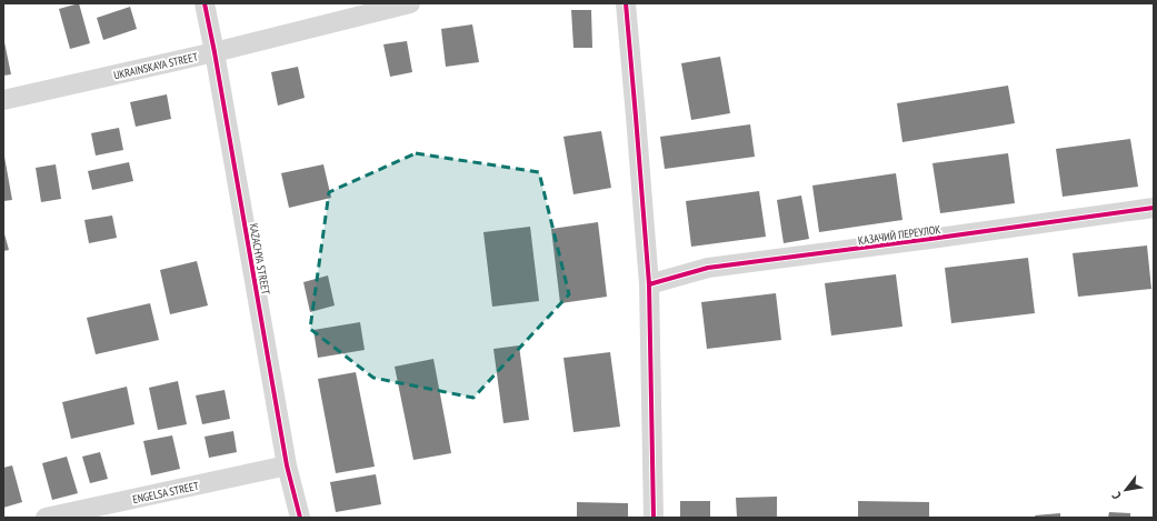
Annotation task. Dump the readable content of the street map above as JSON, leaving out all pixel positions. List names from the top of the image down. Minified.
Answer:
{"streets":{"street":["UKRAINSKAYA STREET","КАЗАЧИЙ ПЕРЕУЛОК","KAZACHYA STREET","ENGELSA STREET"]},"crossings":[["UKRAINSKAYA STREET","KAZACHYA STREET"],["KAZACHYA STREET","ENGELSA STREET"]],"north":"bottom left"}
